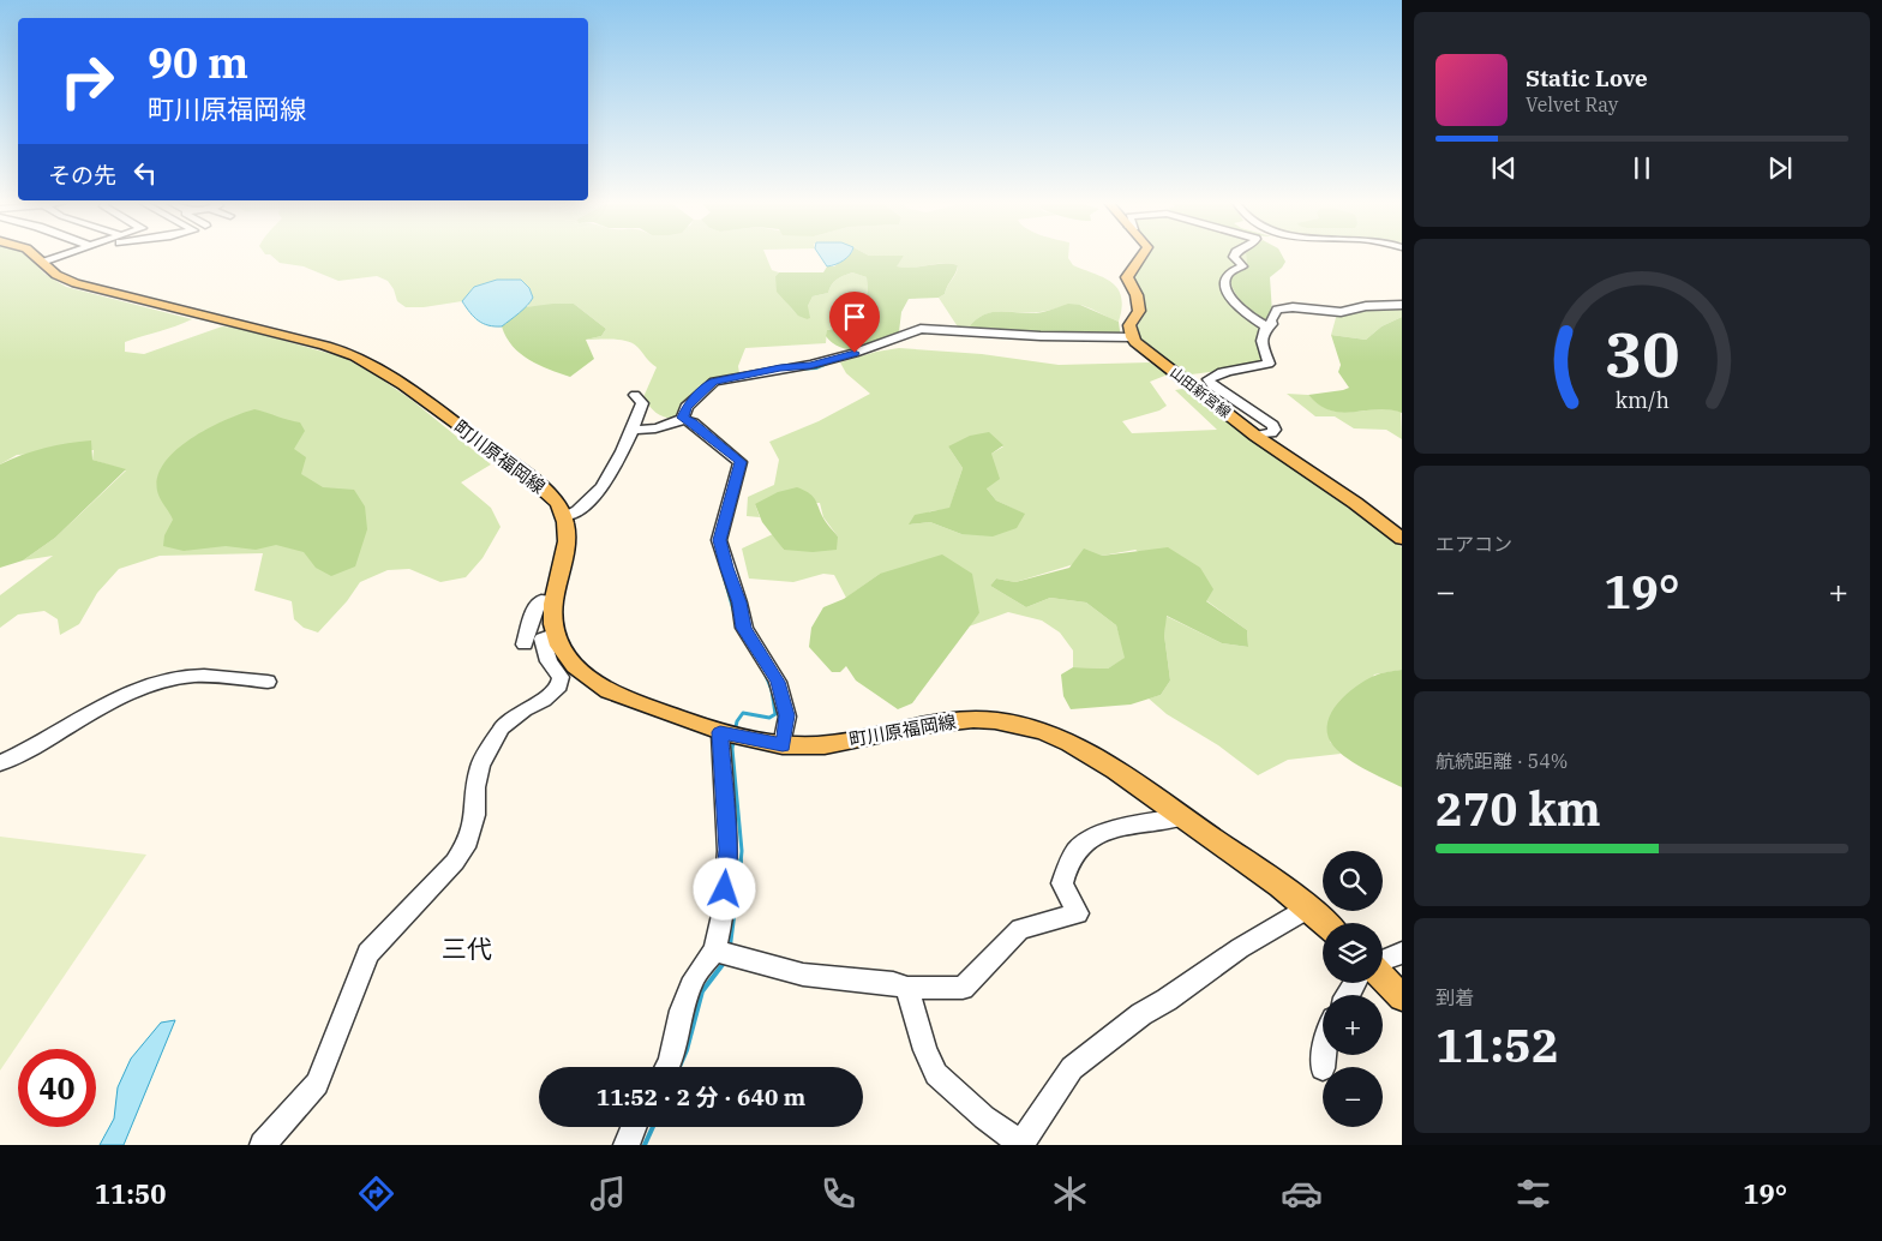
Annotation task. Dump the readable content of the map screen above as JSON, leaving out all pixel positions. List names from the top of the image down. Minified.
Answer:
{"streets":{"main road":["山田新宮線","町川原福岡線"]},"districts":["三代"],"page":{"turn":["90 m","町川原福岡線"],"song":["Static Love","Velvet Ray"],"then":"その先","tile":["エアコン",["航続距離 · 54%","270 km"],["到着","11:52"]],"heat":["−","19°","+"],"map_buttons":["+","−"],"limit":"40","trip":"11:52 · 2 分 · 640 m","tabs":["11:50","19°"],"gauge":["30","km/h"]}}
